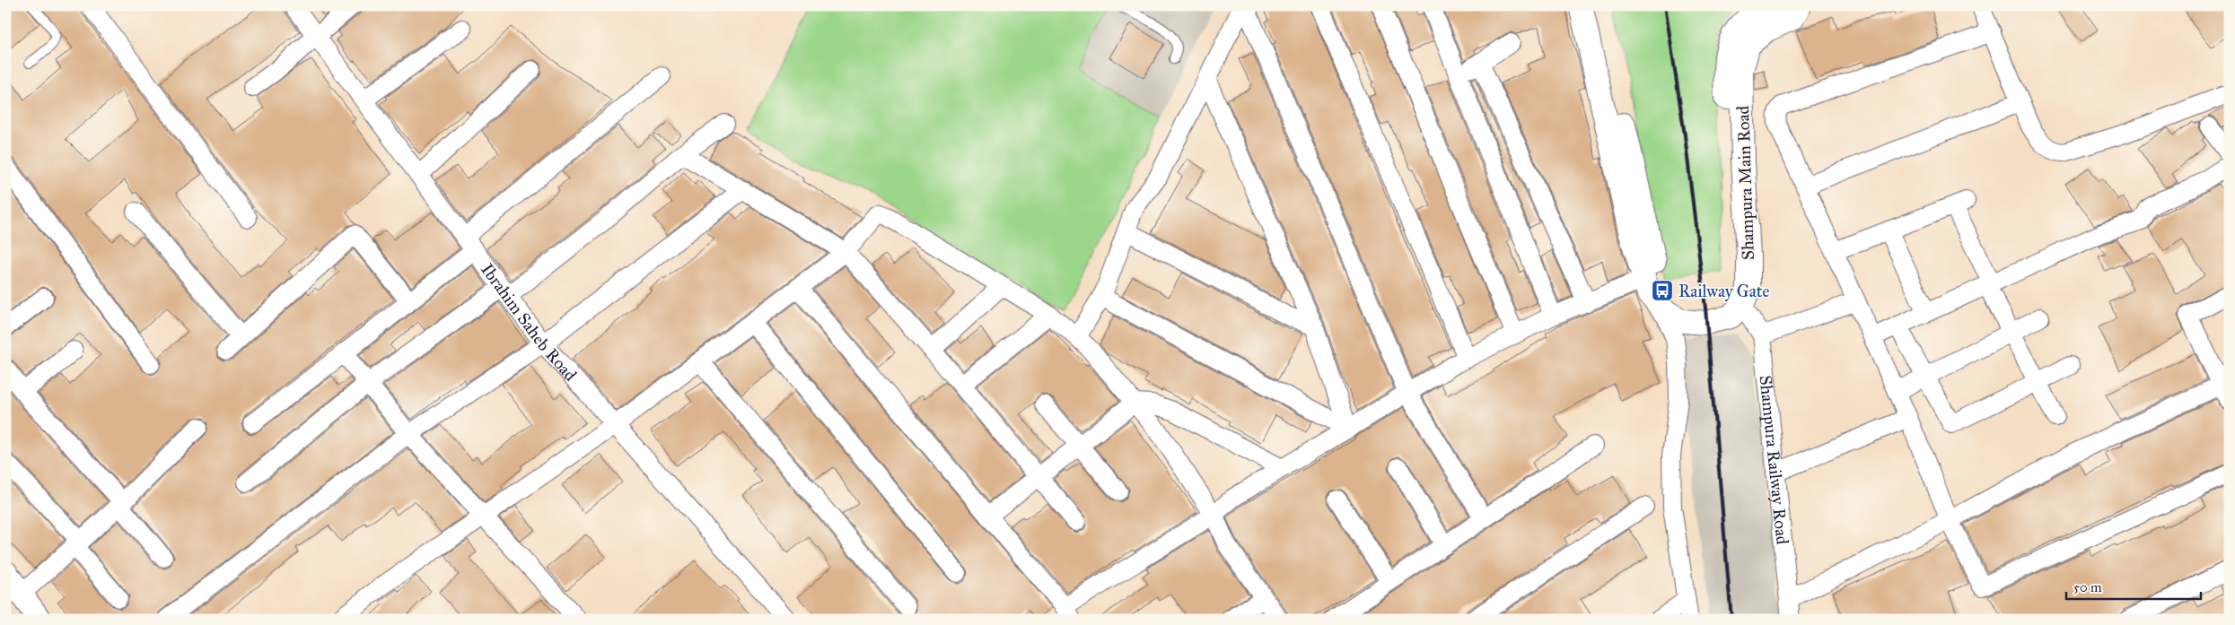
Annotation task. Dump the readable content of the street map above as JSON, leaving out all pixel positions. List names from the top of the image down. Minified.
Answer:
{"streets":{"street":["Shampura Main Road","Ibrahim Saheb Road","Shampura Railway Road"]},"crossings":[["Shampura Main Road","Shampura Railway Road"]],"places":{"bus stop":["Railway Gate"]},"scale_bar":"50 m"}
